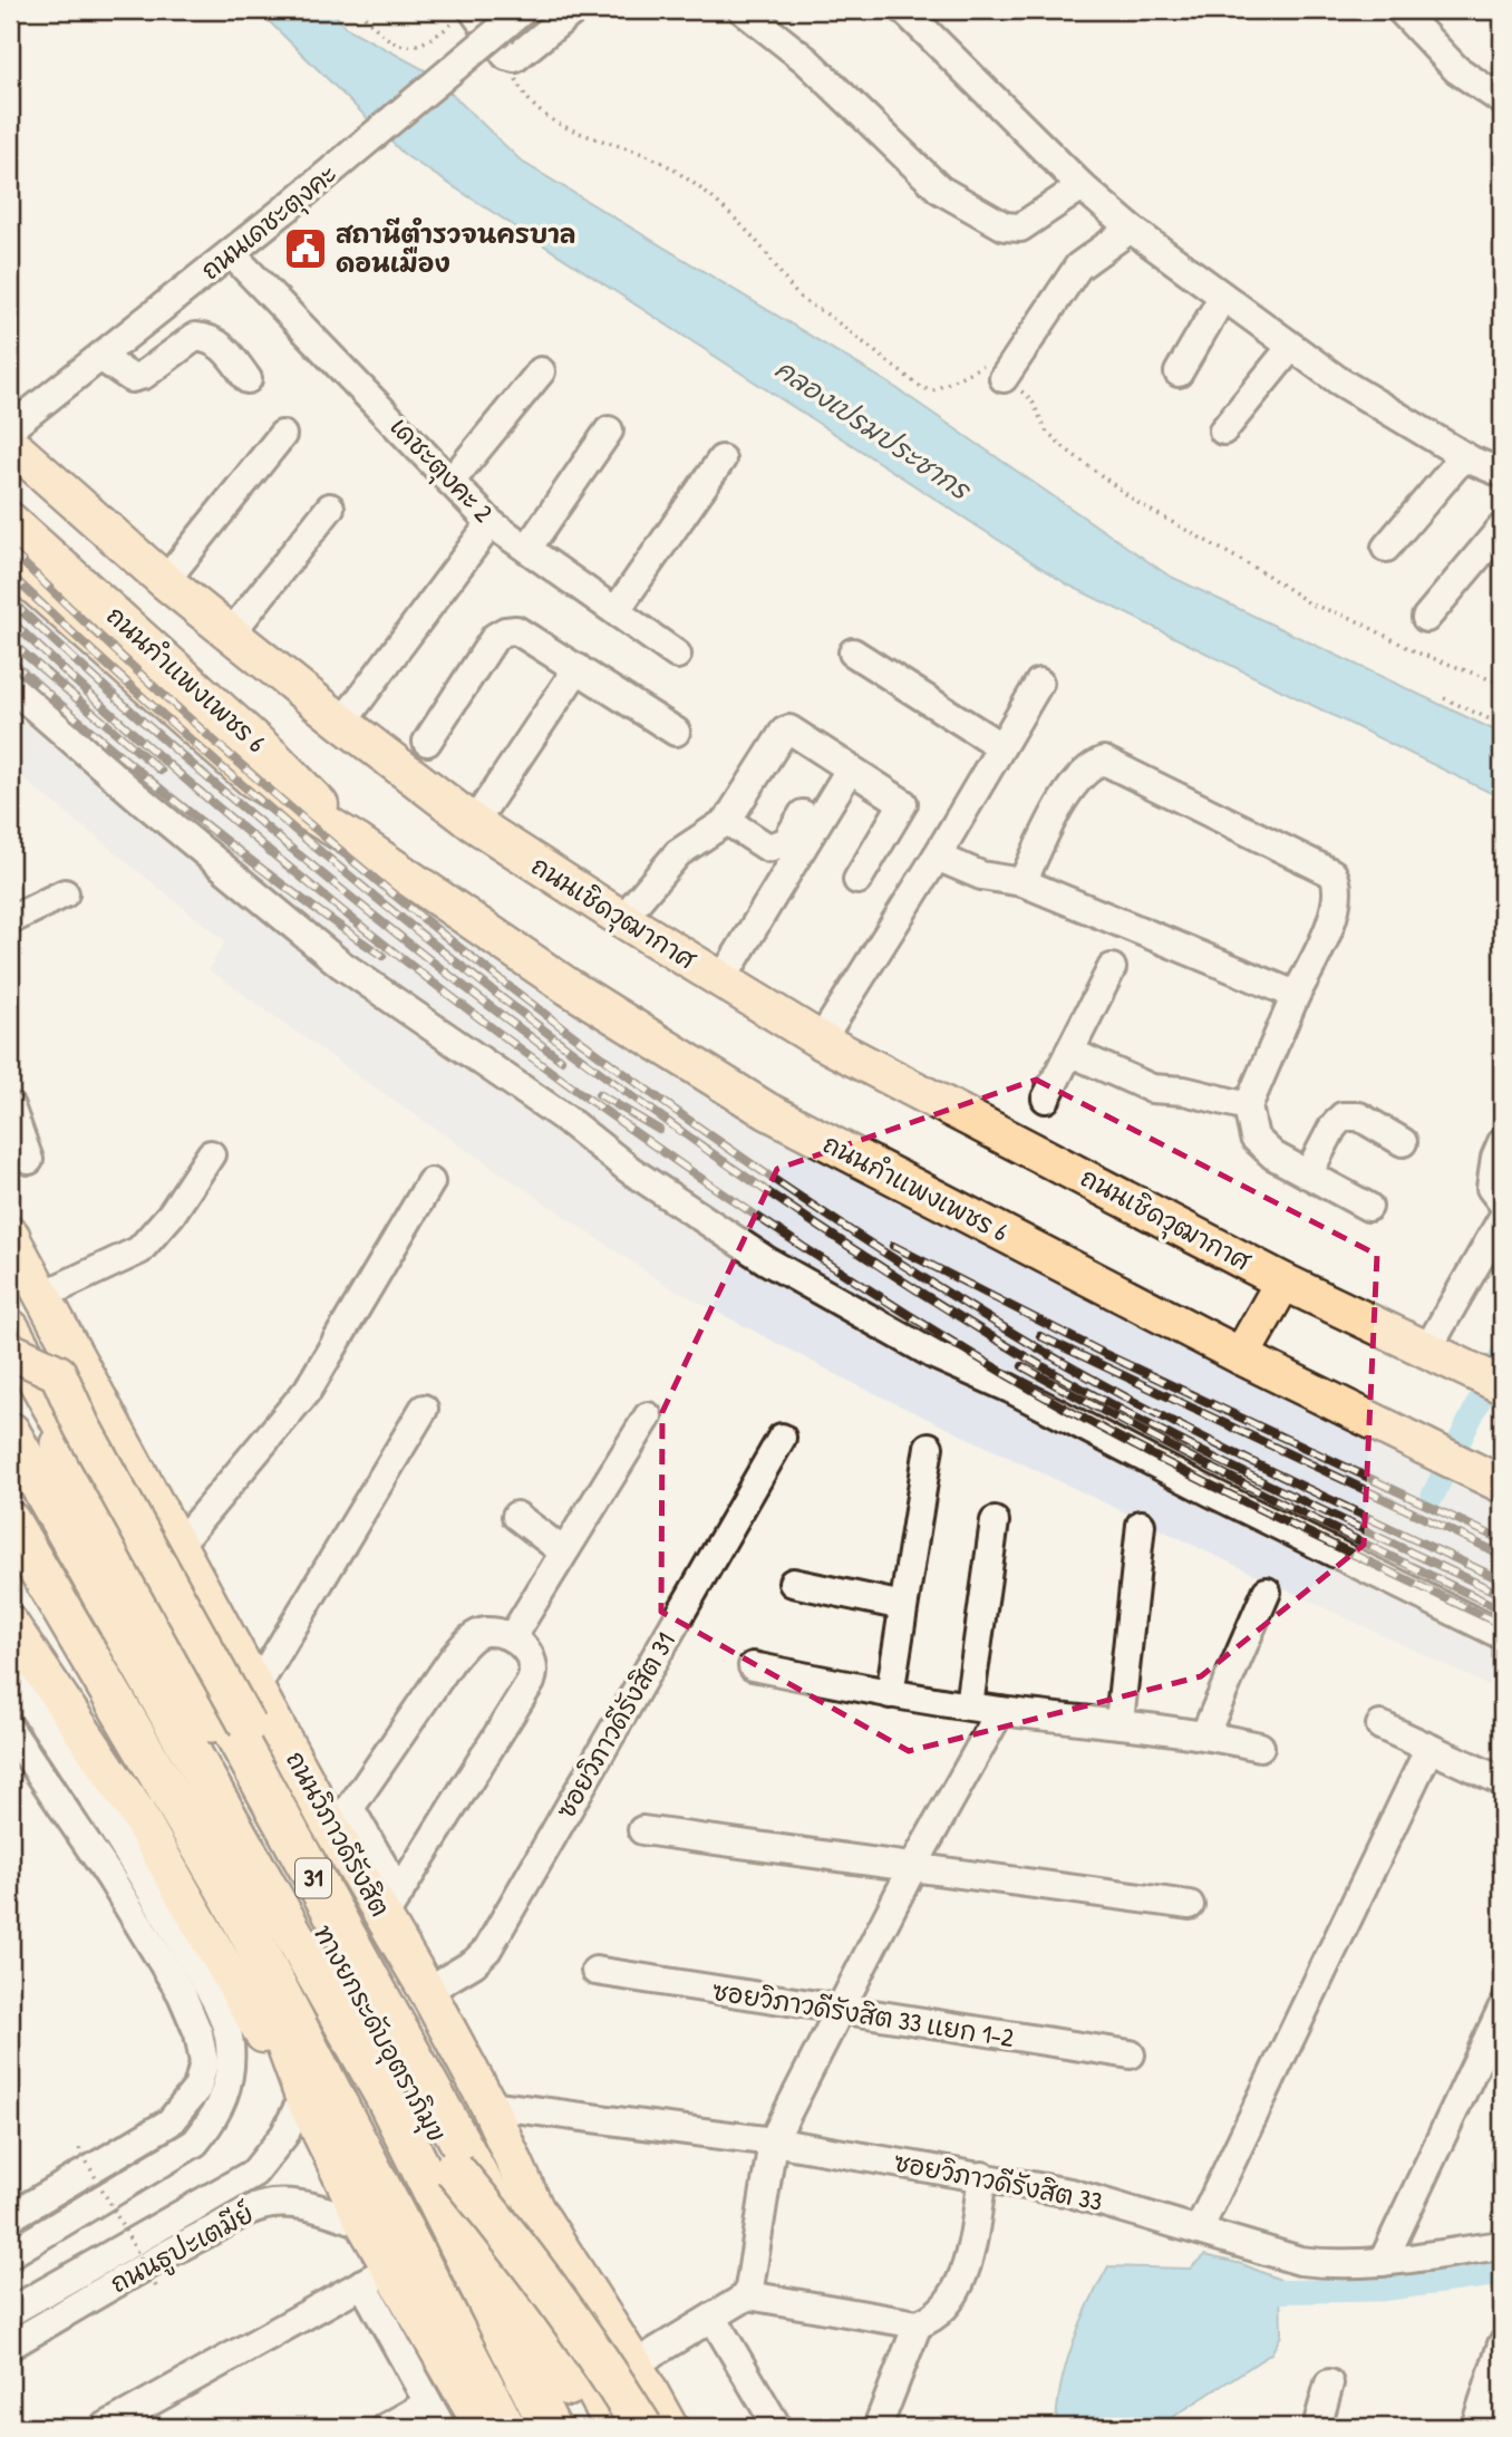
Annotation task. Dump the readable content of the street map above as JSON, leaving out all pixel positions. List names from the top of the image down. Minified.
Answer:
{"streets":{"highway":["ถนนวิภาวดีรังสิต","31","ทางยกระดับอุตราภิมุข"],"main road":["ถนนกำแพงเพชร 6","ถนนเชิดวุฒากาศ"],"street":["ถนนเดชะตุงคะ","เดชะตุงคะ 2","ซอยวิภาวดีรังสิต 31","ซอยวิภาวดีรังสิต 33 แยก 1-2","ซอยวิภาวดีรังสิต 33","ถนนธูปะเตมีย์"]},"crossings":[["ถนนเดชะตุงคะ","เดชะตุงคะ 2"],["ซอยวิภาวดีรังสิต 31","ถนนวิภาวดีรังสิต"],["ถนนวิภาวดีรังสิต","ซอยวิภาวดีรังสิต 33"],["31","ทางยกระดับอุตราภิมุข"]],"water":["คลองเปรมประชากร"],"places":{"public building":["สถานีตำรวจนครบาล ดอนเมือง"]}}
